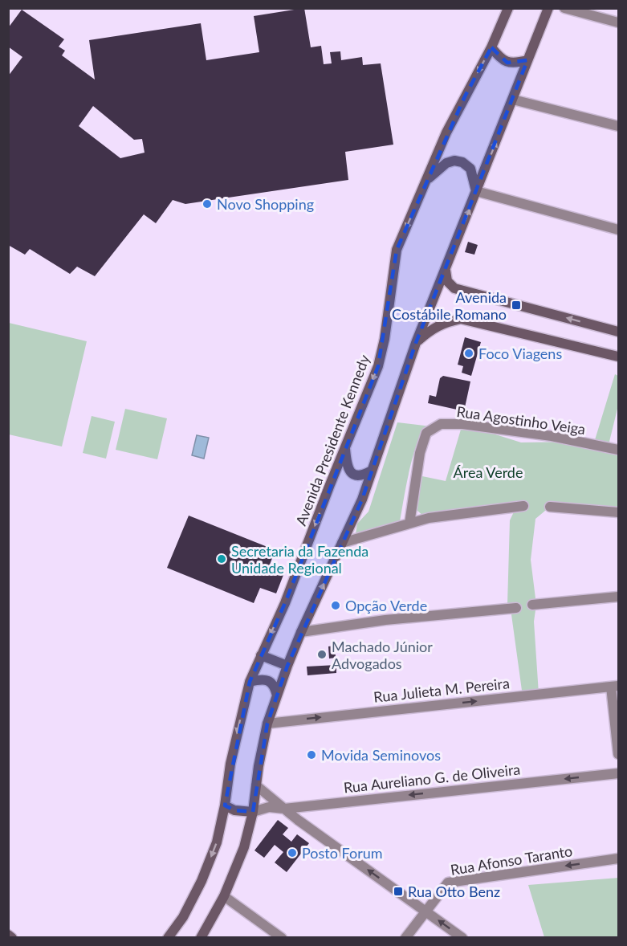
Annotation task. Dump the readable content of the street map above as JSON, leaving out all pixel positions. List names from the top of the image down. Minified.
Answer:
{"streets":{"main road":["Avenida Presidente Kennedy"],"street":["Rua Agostinho Veiga","Rua Julieta M. Pereira","Rua Aureliano G. de Oliveira","Rua Afonso Taranto"]},"one_way":["Rua Julieta M. Pereira","Rua Aureliano G. de Oliveira","Rua Afonso Taranto"],"parks":["Área Verde"],"places":{"other":["Novo Shopping","Foco Viagens","Secretaria da Fazenda Unidade Regional","Opção Verde","Machado Júnior Advogados","Movida Seminovos","Posto Forum"],"transit":["Avenida Costábile Romano","Rua Otto Benz"]}}
